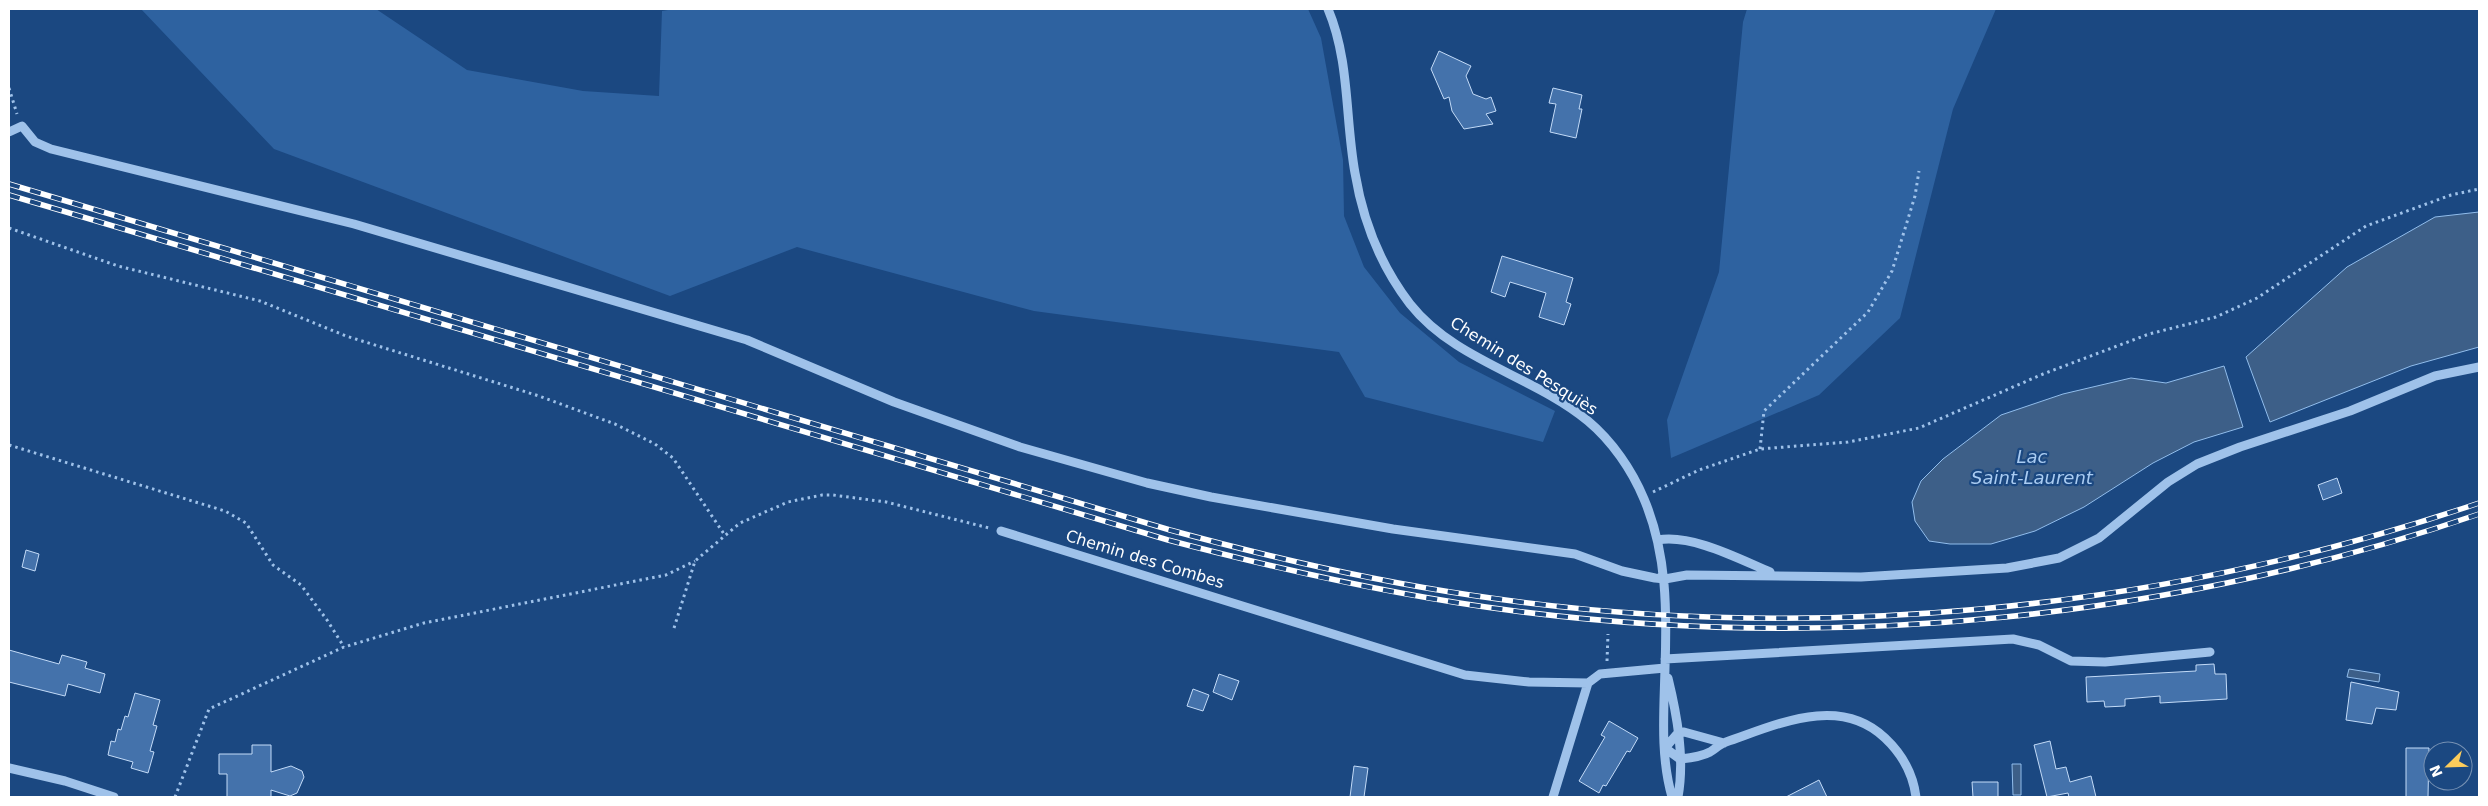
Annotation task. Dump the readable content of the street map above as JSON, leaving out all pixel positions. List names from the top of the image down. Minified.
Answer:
{"streets":{"street":["Chemin des Pesquiès","Chemin des Combes"]},"crossings":[["Chemin des Pesquiès","Chemin des Combes"]],"water":["Lac Saint-Laurent"],"north":"bottom left"}
